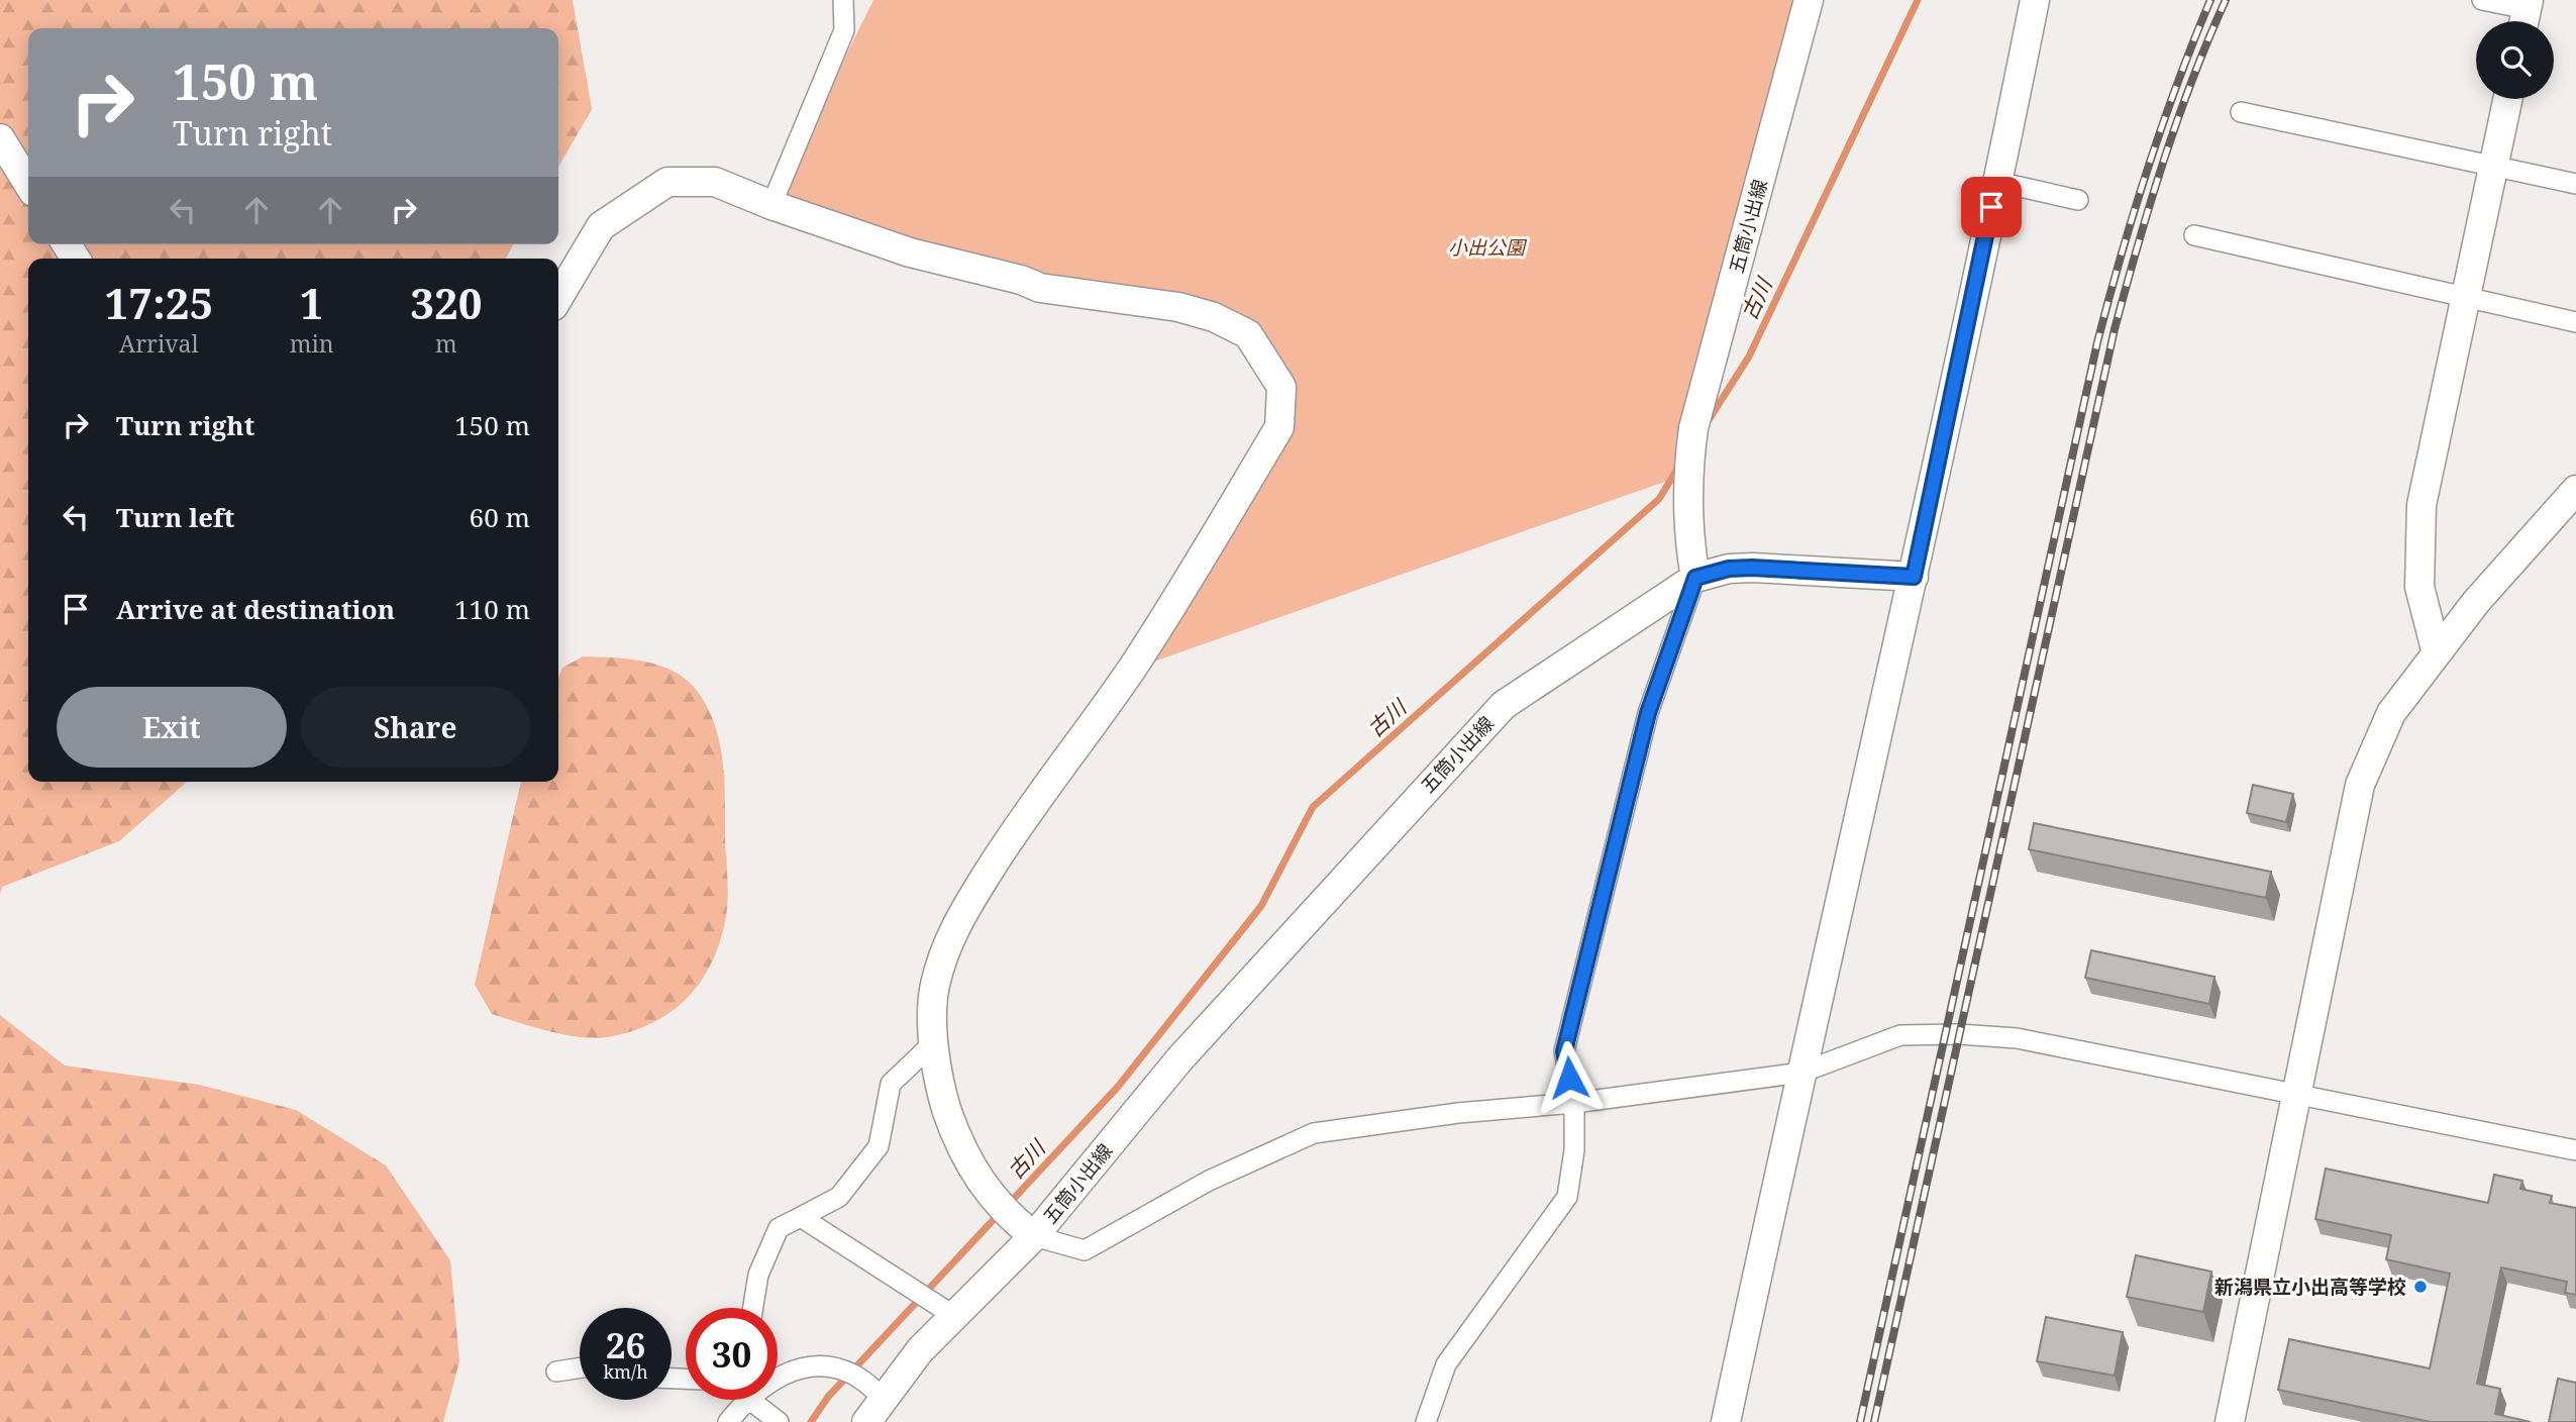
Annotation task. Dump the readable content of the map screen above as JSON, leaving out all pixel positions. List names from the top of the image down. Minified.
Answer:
{"streets":{"street":["五筒小出線"]},"water":["古川"],"parks":["小出公園"],"places":["新潟県立小出高等学校"],"page":{"turn":["150 m","Turn right"],"eta":["17:25","Arrival","1","min","320","m"],"list":[{"name":"Turn right","value":"150 m"},{"name":"Turn left","value":"60 m"},{"name":"Arrive at destination","value":"110 m"}],"buttons":["Exit","Share"],"speed":"26 km/h","limit":"30"}}
